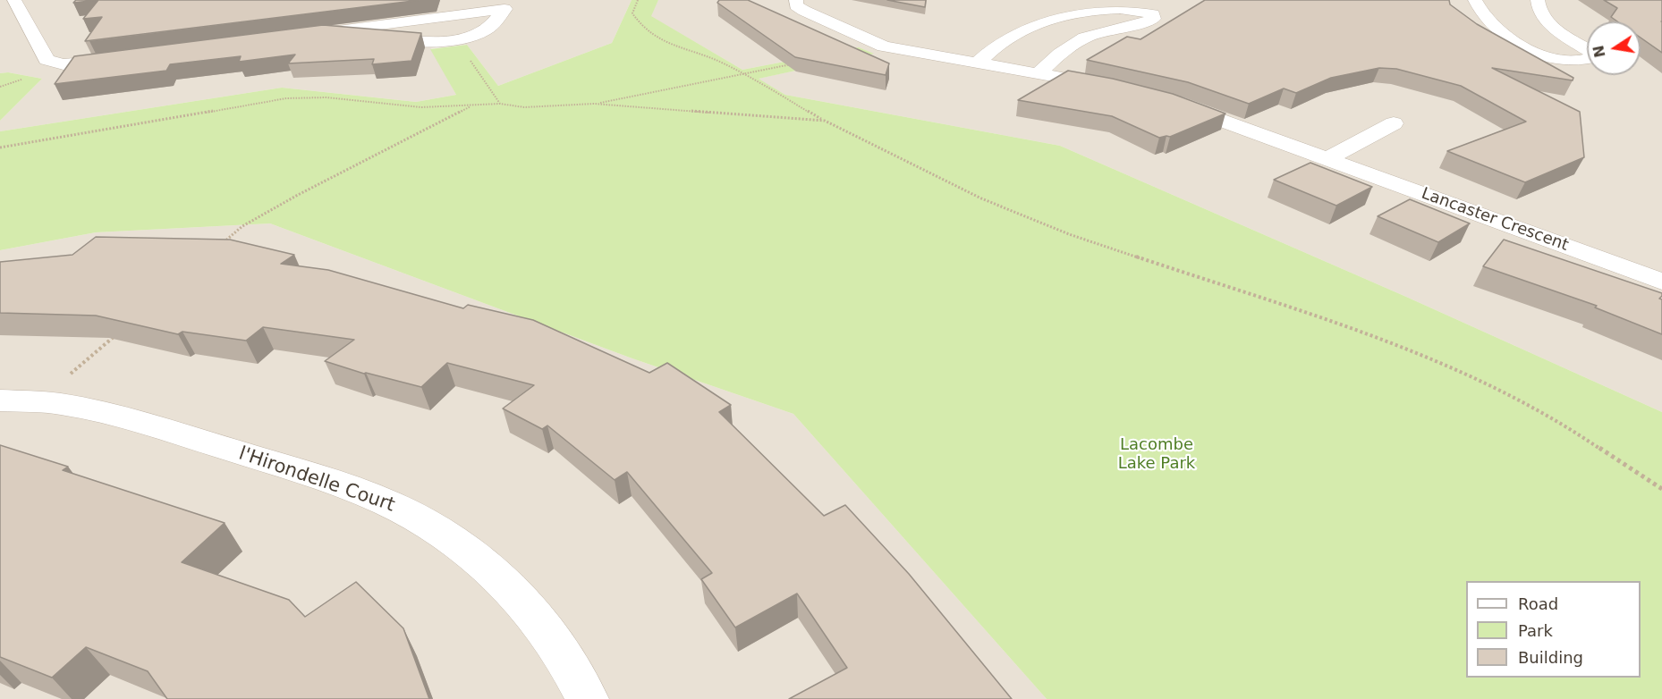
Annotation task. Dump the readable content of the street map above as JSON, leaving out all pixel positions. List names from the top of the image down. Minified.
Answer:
{"streets":{"street":["Lancaster Crescent","l'Hirondelle Court"]},"parks":["Lacombe Lake Park"],"legend":["Road","Park","Building"],"north":"left"}
